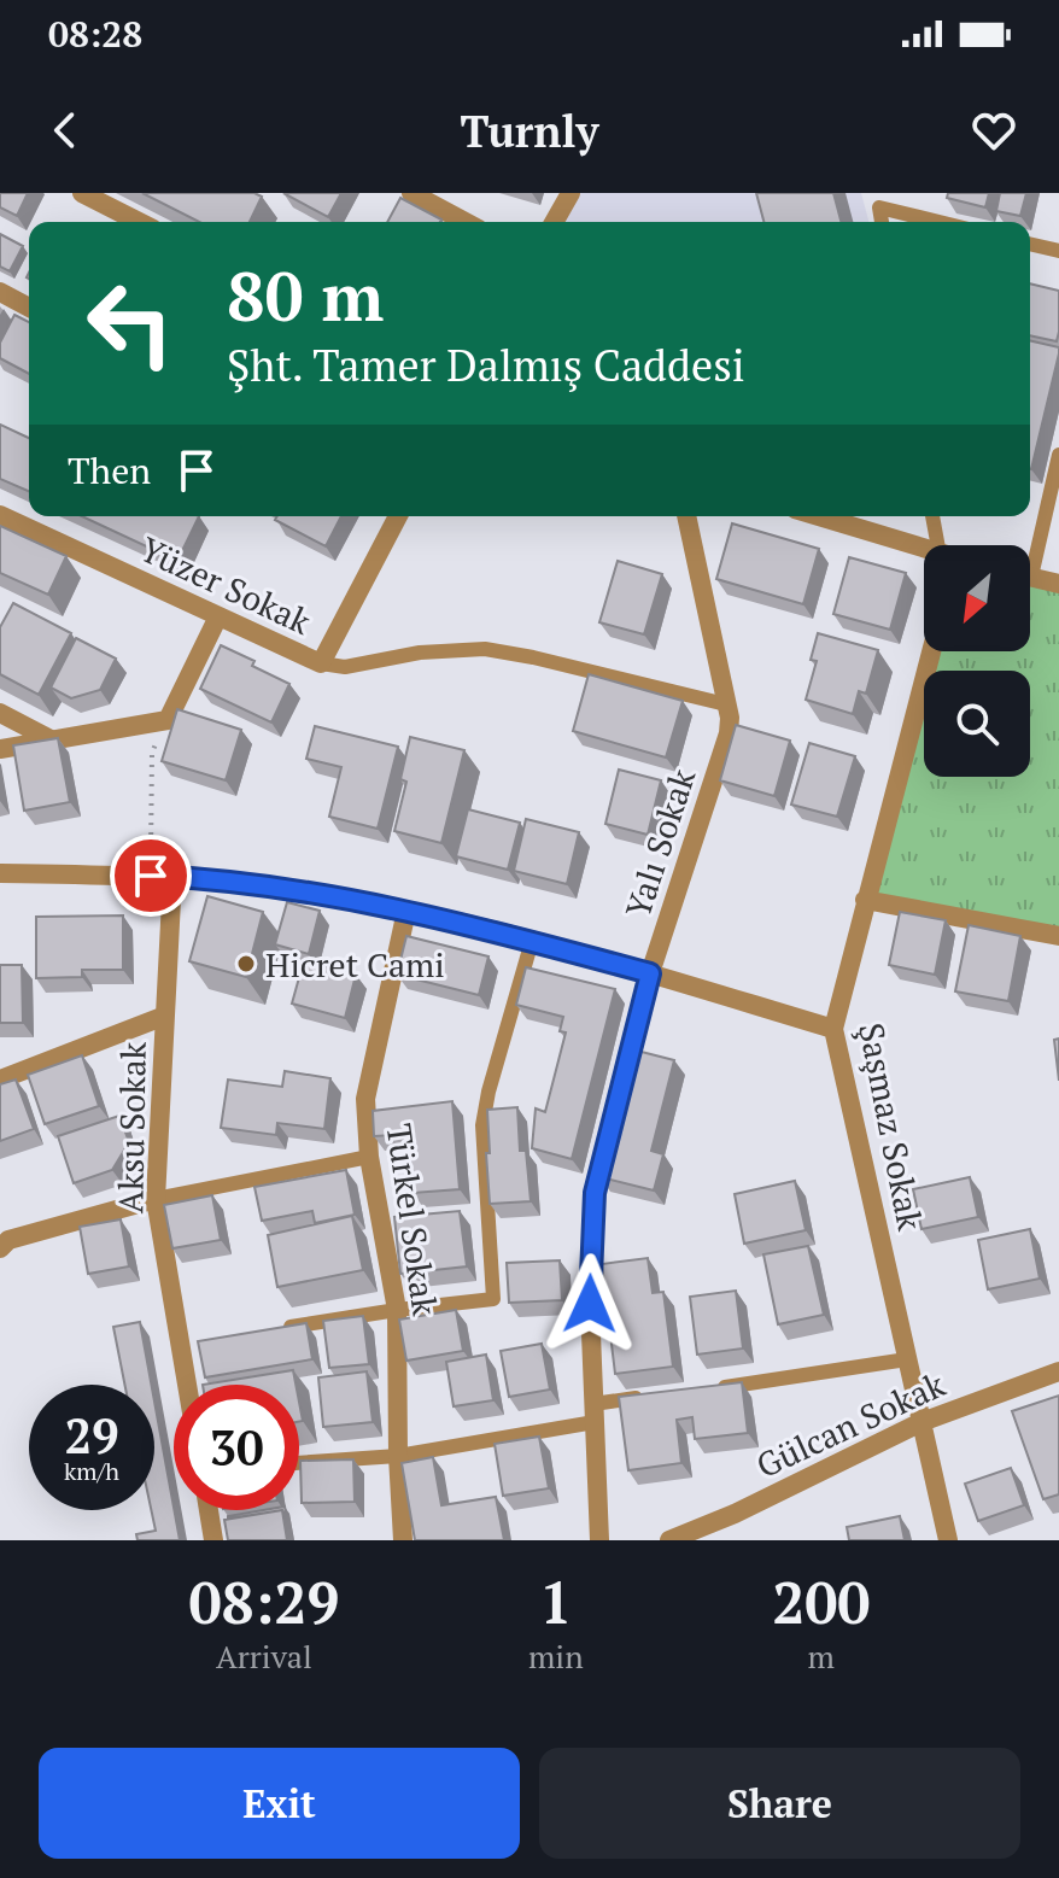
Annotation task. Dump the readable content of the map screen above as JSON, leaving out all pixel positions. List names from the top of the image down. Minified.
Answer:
{"streets":{"street":["Yüzer Sokak","Yalı Sokak","Şaşmaz Sokak","Aksu Sokak","Türkel Sokak","Gülcan Sokak"]},"crossings":[["Şaşmaz Sokak","Gülcan Sokak"]],"places":["Hicret Cami"],"north":"bottom left","page":{"status":"08:28","header":"Turnly","turn":["80 m","Şht. Tamer Dalmış Caddesi"],"then":"Then","speed":"29 km/h","limit":"30","eta":["08:29","Arrival","1","min","200","m"],"buttons":["Exit","Share"]}}
